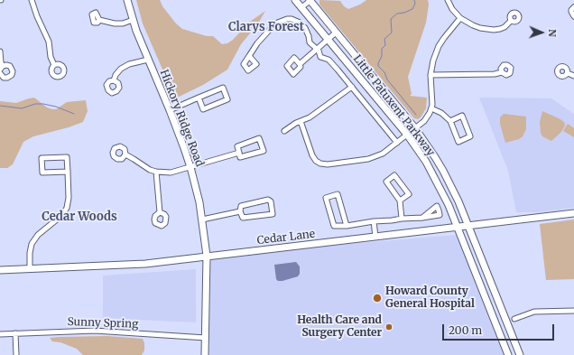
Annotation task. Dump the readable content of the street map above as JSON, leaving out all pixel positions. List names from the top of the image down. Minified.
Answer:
{"streets":{"street":["Little Patuxent Parkway","Hickory Ridge Road","Cedar Lane","Sunny Spring"]},"crossings":[["Little Patuxent Parkway","Cedar Lane"],["Hickory Ridge Road","Cedar Lane"],["Hickory Ridge Road","Sunny Spring"]],"districts":["Clarys Forest","Cedar Woods"],"places":["Howard County General Hospital","Health Care and Surgery Center"],"scale_bar":"200 m","north":"right"}
